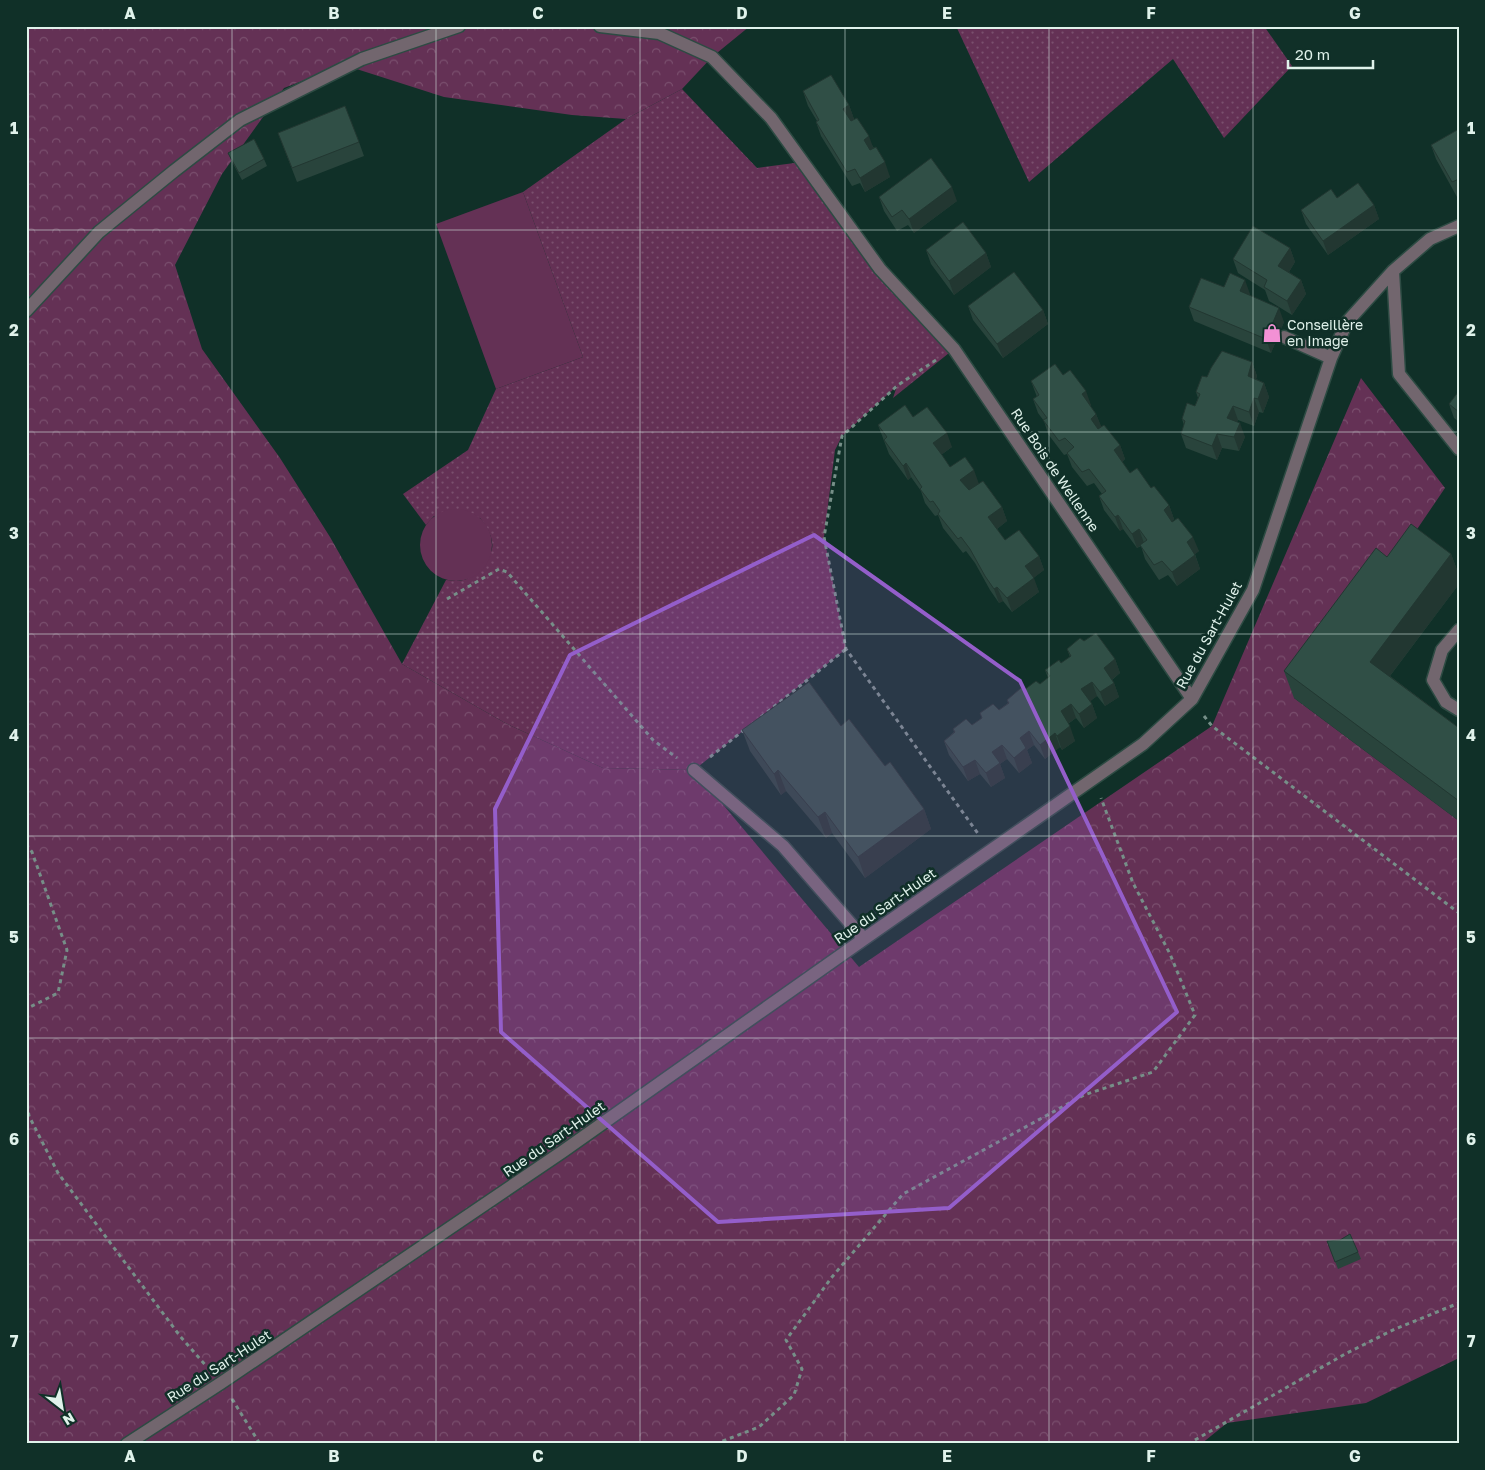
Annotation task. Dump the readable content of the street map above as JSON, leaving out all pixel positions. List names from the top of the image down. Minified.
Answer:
{"streets":{"street":["Rue Bois de Wellenne","Rue du Sart-Hulet"]},"crossings":[["Rue Bois de Wellenne","Rue du Sart-Hulet"]],"places":{"shop":["Conseillère en Image"]},"scale_bar":"20 m","north":"bottom right","grid":{"columns":["A","B","C","D","E","F","G"],"rows":["1","2","3","4","5","6","7"]}}
